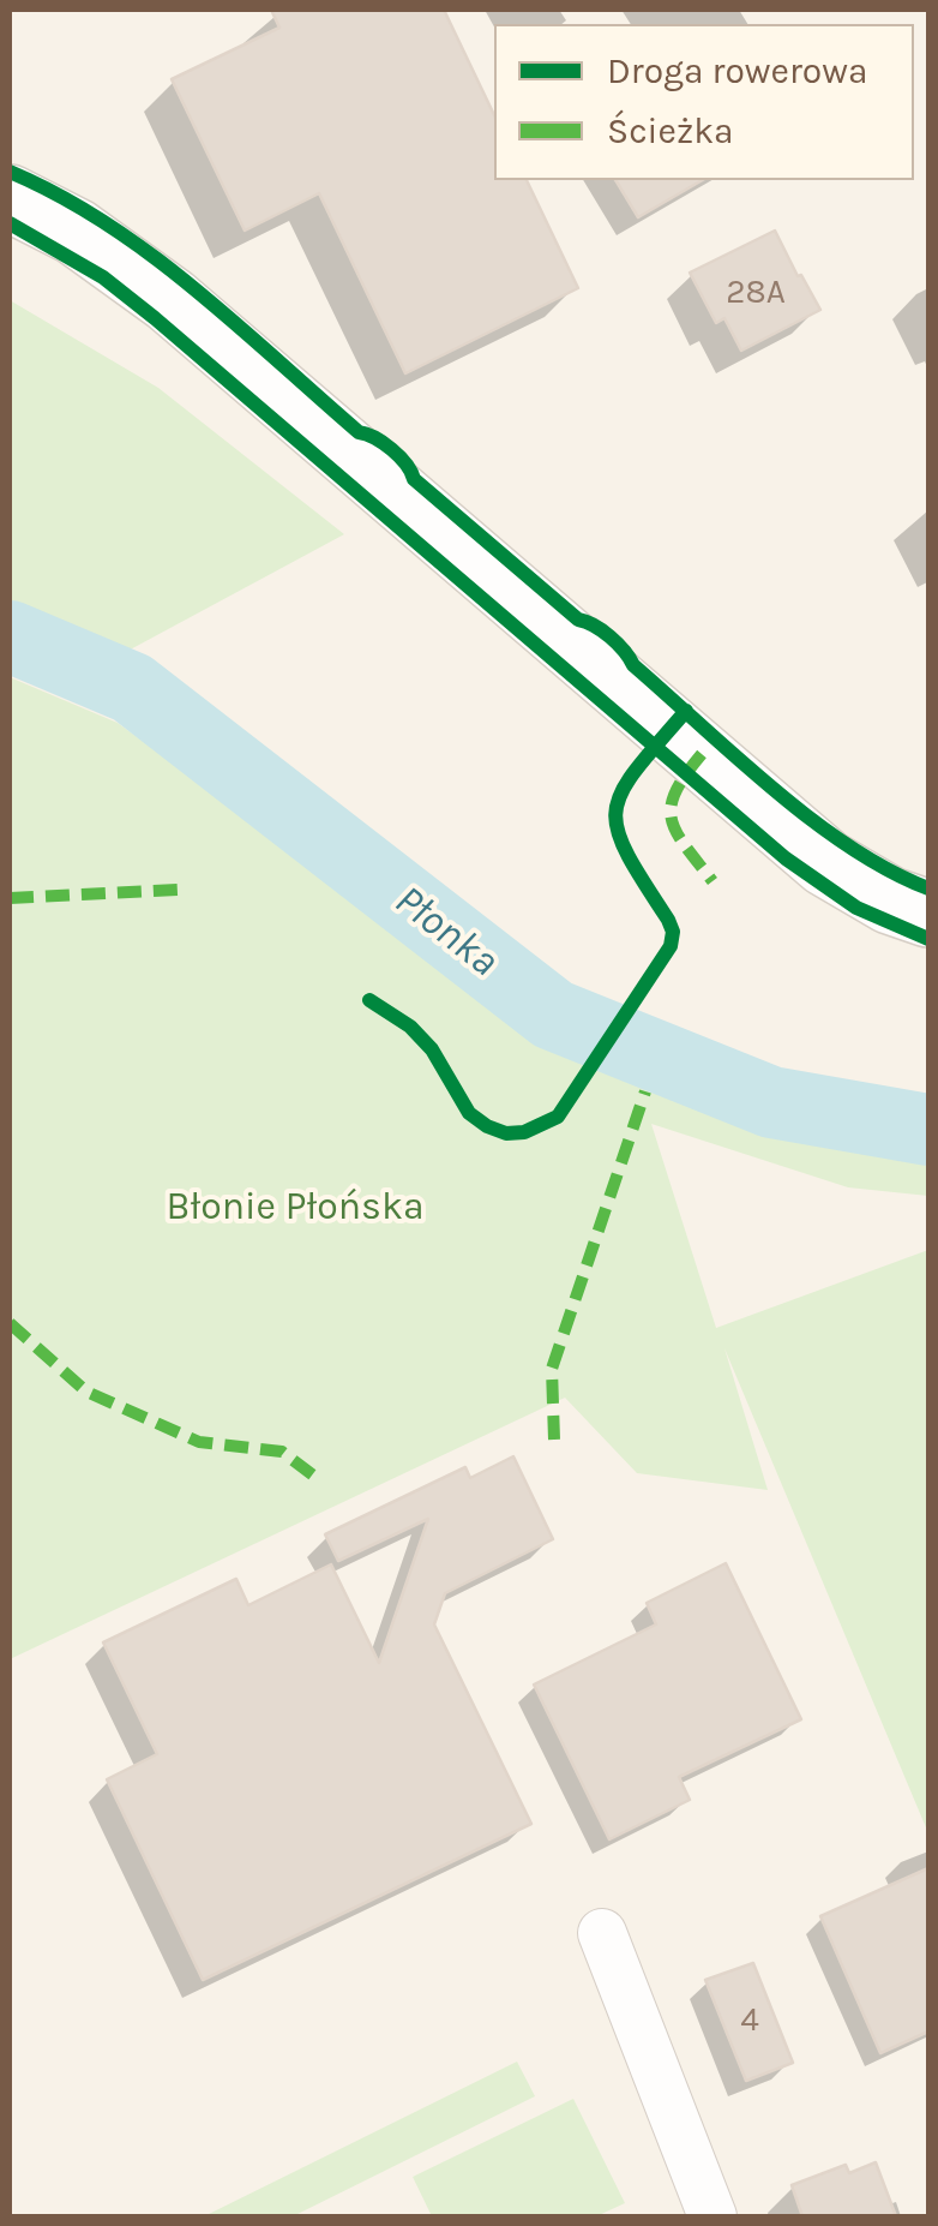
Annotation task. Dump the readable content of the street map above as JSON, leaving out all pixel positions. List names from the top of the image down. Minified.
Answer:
{"water":["Płonka"],"parks":["Błonie Płońska"],"house_numbers":["28A","4"],"legend":["Droga rowerowa","Ścieżka"]}
